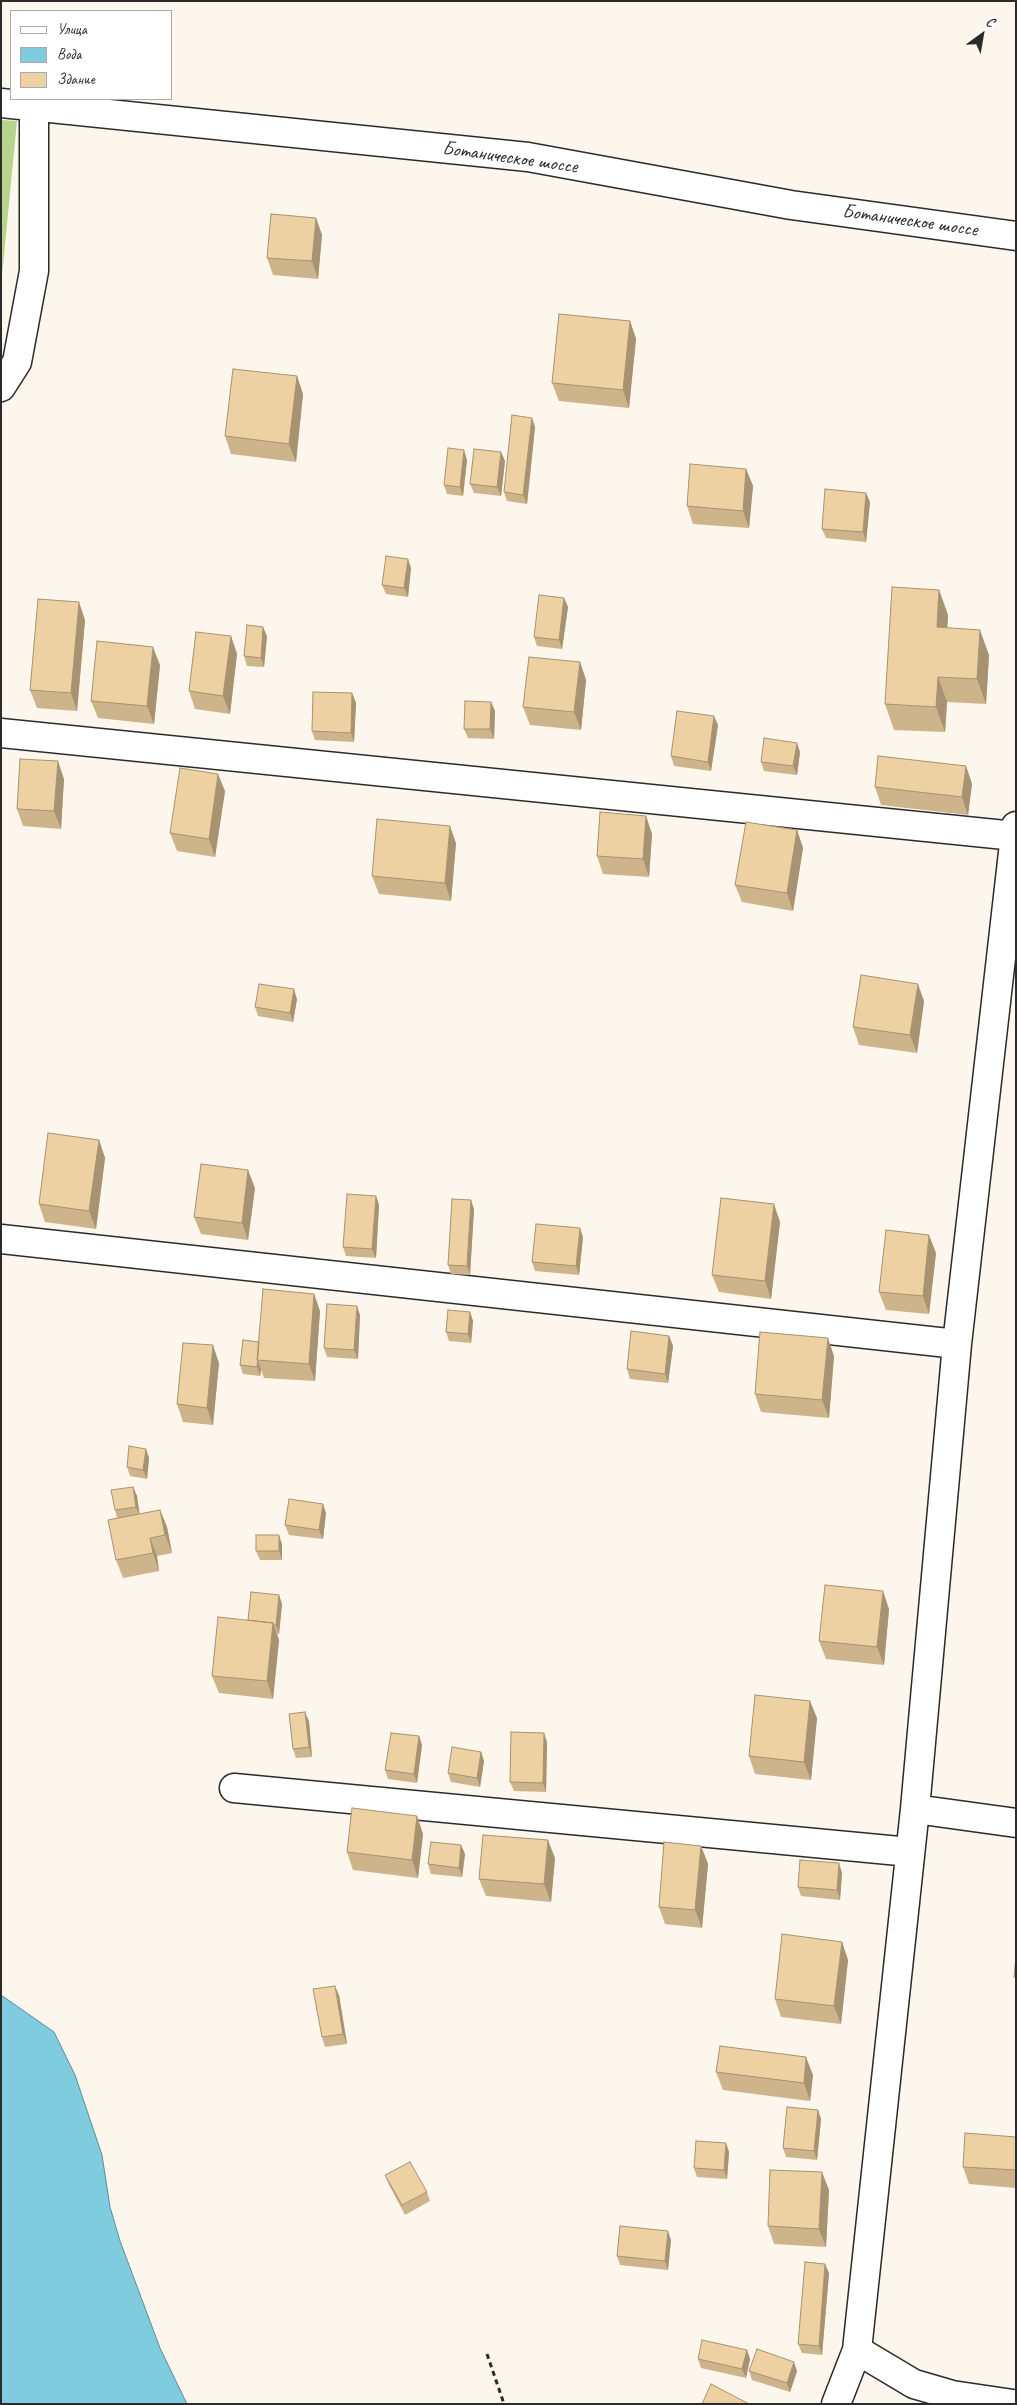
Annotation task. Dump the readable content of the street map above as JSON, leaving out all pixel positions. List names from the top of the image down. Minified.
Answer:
{"streets":{"street":["Ботаническое шоссе"]},"legend":["Улица","Вода","Здание"],"north":"top right"}
